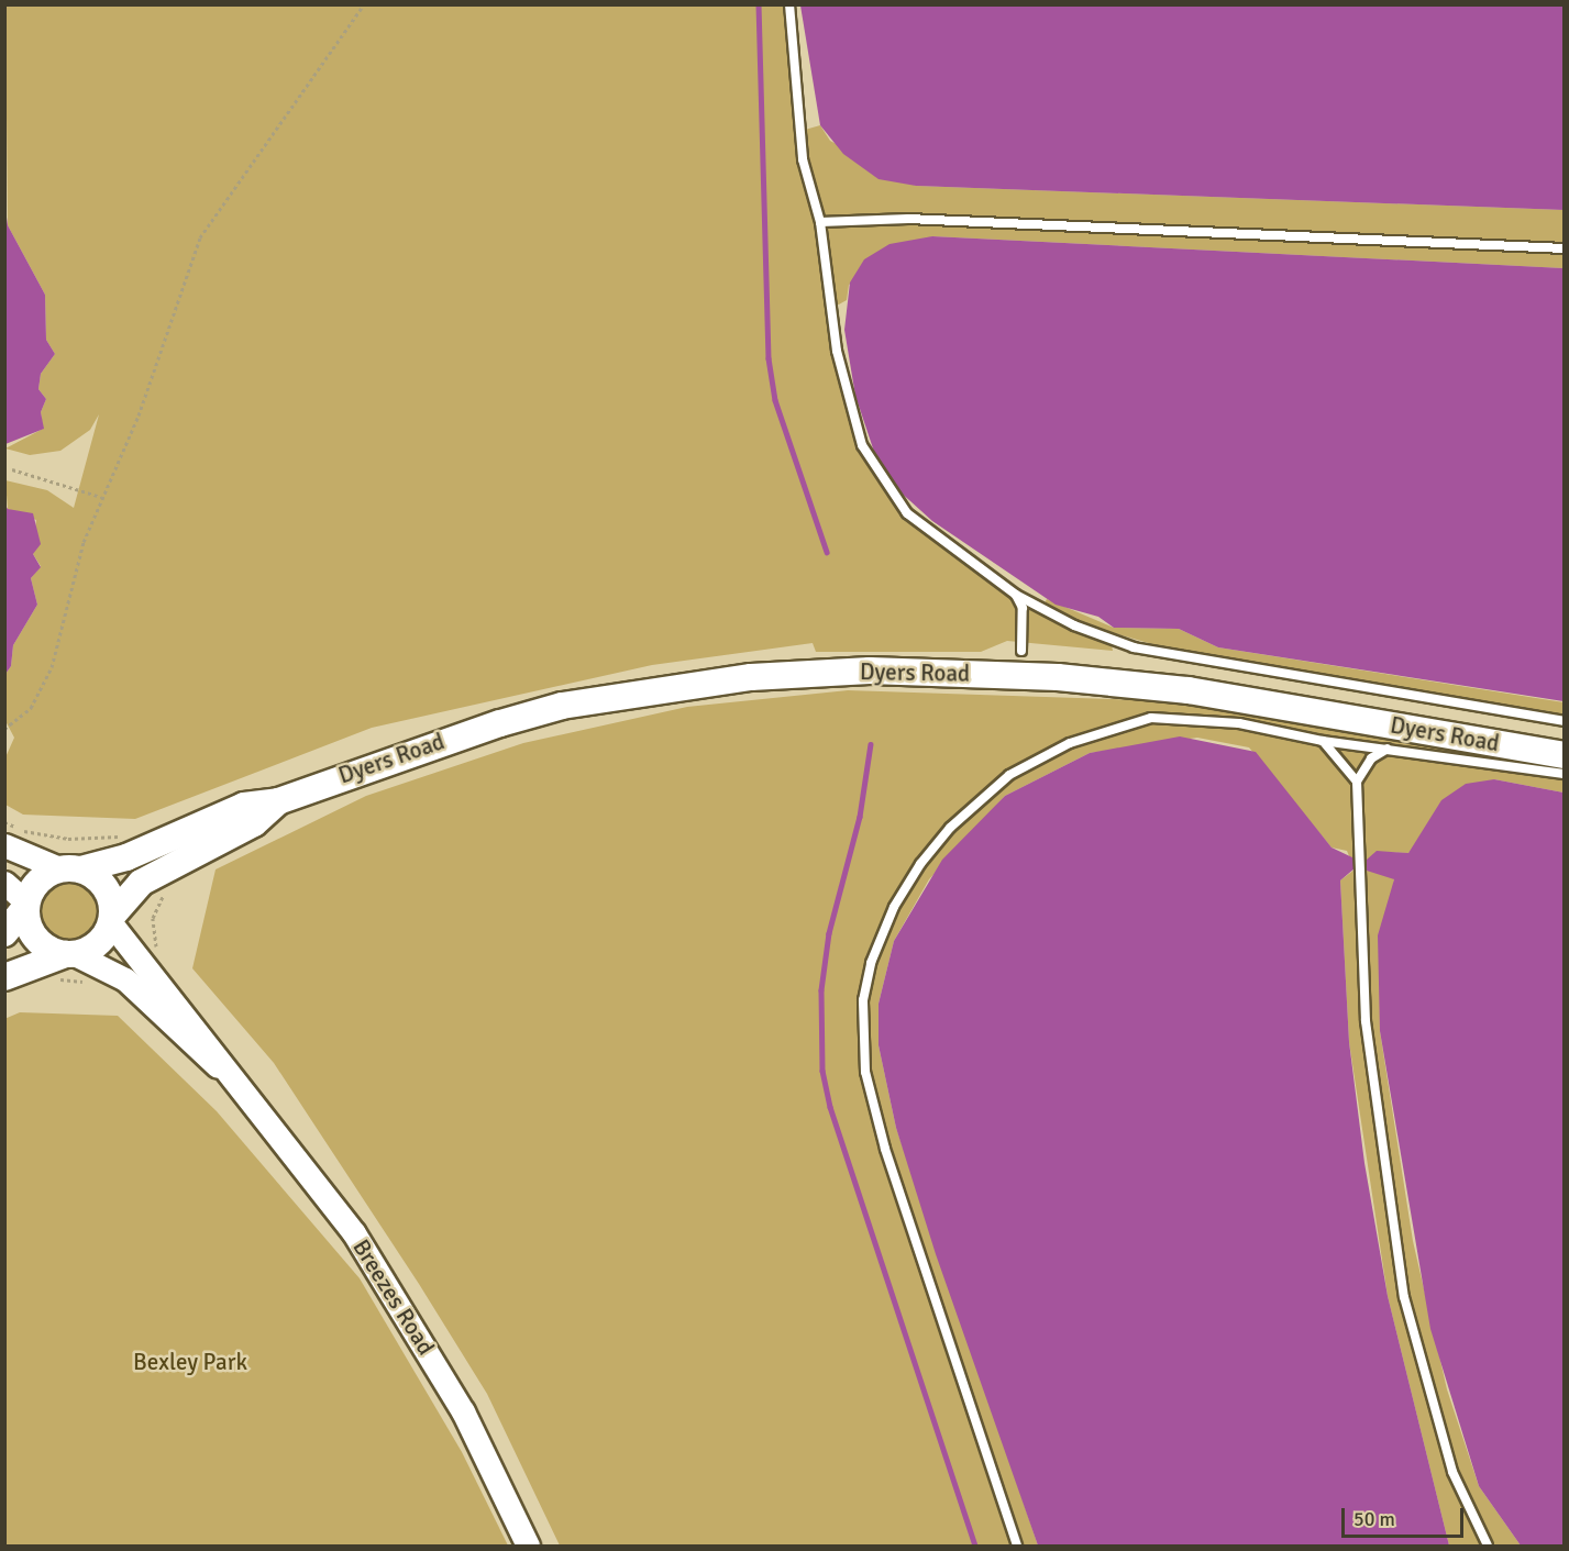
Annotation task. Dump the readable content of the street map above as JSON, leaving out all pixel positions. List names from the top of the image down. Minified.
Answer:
{"streets":{"highway":["Dyers Road"],"main road":["Breezes Road"]},"crossings":[["Dyers Road","Breezes Road"]],"parks":["Bexley Park"],"scale_bar":"50 m"}
